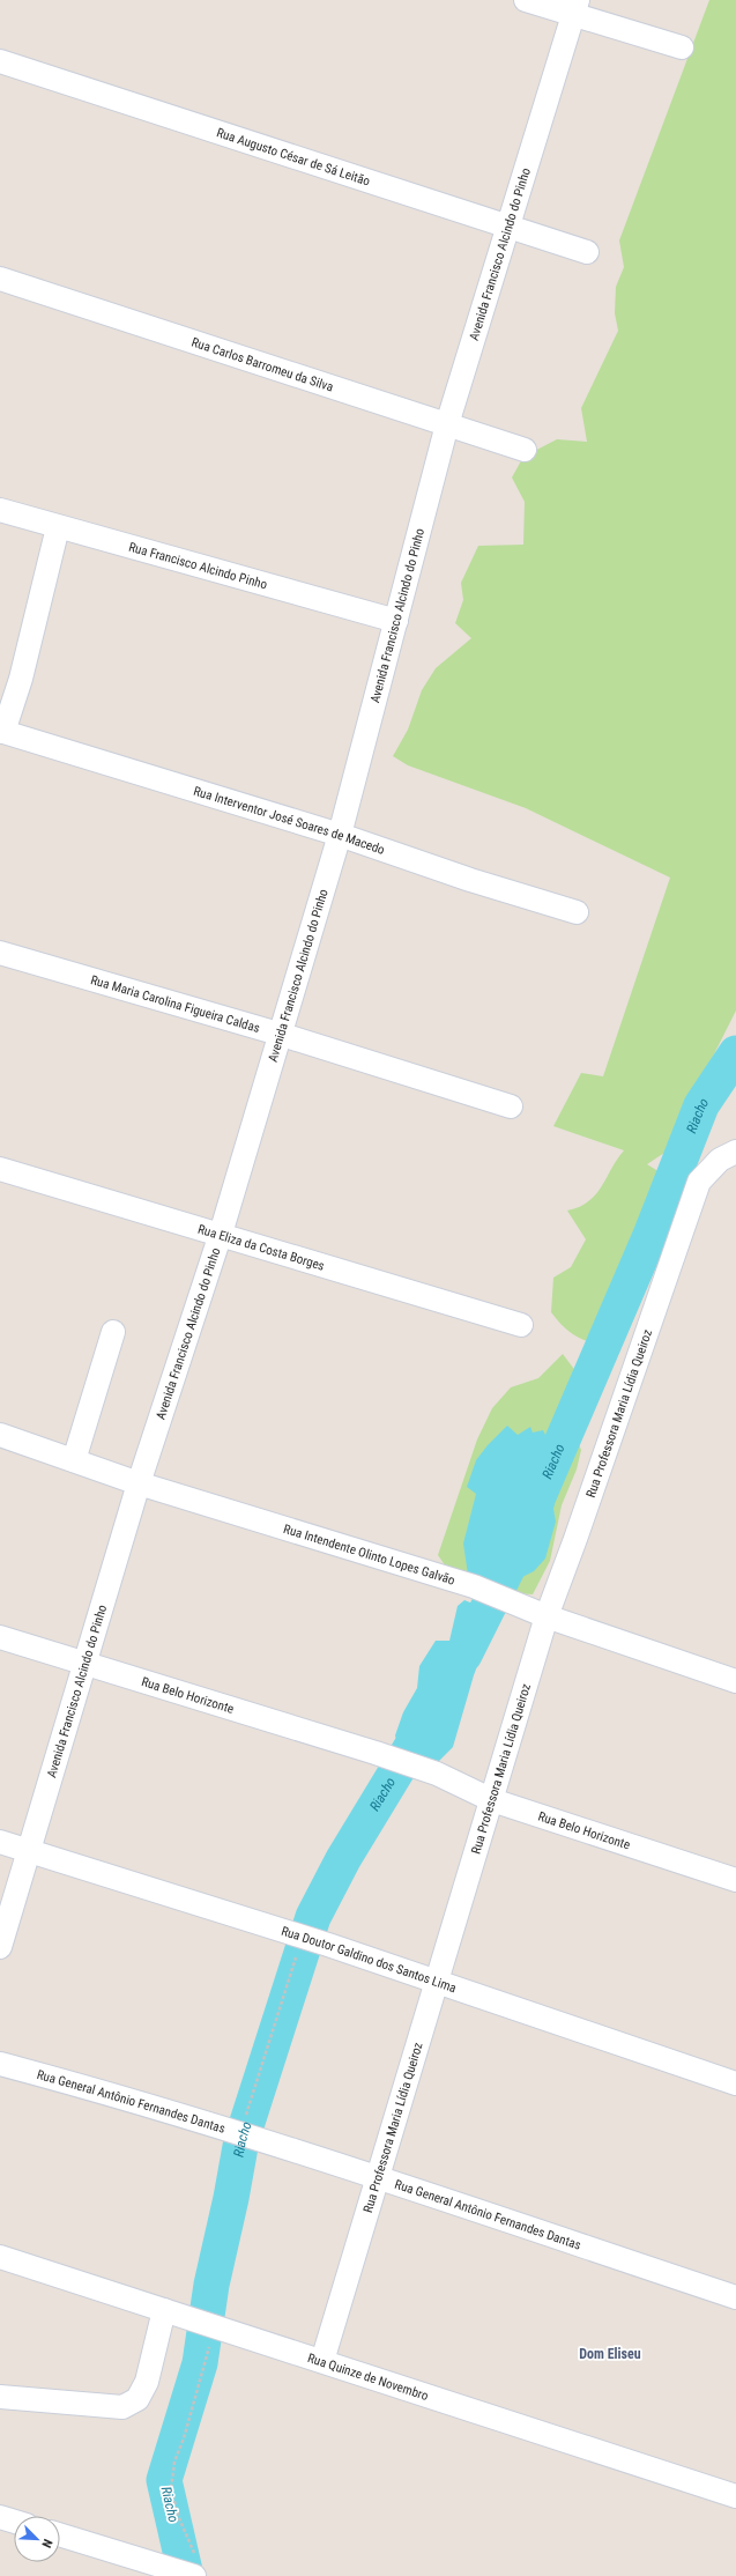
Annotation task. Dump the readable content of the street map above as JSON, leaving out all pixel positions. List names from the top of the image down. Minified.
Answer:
{"streets":{"street":["Rua Augusto César de Sá Leitão","Avenida Francisco Alcindo do Pinho","Rua Carlos Barromeu da Silva","Rua Francisco Alcindo Pinho","Rua Interventor José Soares de Macedo","Rua Maria Carolina Figueira Caldas","Rua Eliza da Costa Borges","Rua Professora Maria Lídia Queiroz","Rua Intendente Olinto Lopes Galvão","Rua Belo Horizonte","Rua Doutor Galdino dos Santos Lima","Rua General Antônio Fernandes Dantas","Rua Quinze de Novembro"]},"crossings":[["Rua Augusto César de Sá Leitão","Avenida Francisco Alcindo do Pinho"],["Avenida Francisco Alcindo do Pinho","Rua Carlos Barromeu da Silva"],["Avenida Francisco Alcindo do Pinho","Rua Francisco Alcindo Pinho"],["Avenida Francisco Alcindo do Pinho","Rua Interventor José Soares de Macedo"],["Avenida Francisco Alcindo do Pinho","Rua Maria Carolina Figueira Caldas"],["Avenida Francisco Alcindo do Pinho","Rua Eliza da Costa Borges"],["Avenida Francisco Alcindo do Pinho","Rua Intendente Olinto Lopes Galvão"],["Avenida Francisco Alcindo do Pinho","Rua Belo Horizonte"],["Avenida Francisco Alcindo do Pinho","Rua Doutor Galdino dos Santos Lima"],["Rua Professora Maria Lídia Queiroz","Rua Intendente Olinto Lopes Galvão"],["Rua Professora Maria Lídia Queiroz","Rua Belo Horizonte"],["Rua Professora Maria Lídia Queiroz","Rua Doutor Galdino dos Santos Lima"],["Rua Professora Maria Lídia Queiroz","Rua General Antônio Fernandes Dantas"],["Rua Professora Maria Lídia Queiroz","Rua Quinze de Novembro"]],"districts":["Dom Eliseu"],"water":["Riacho"],"north":"bottom right"}
